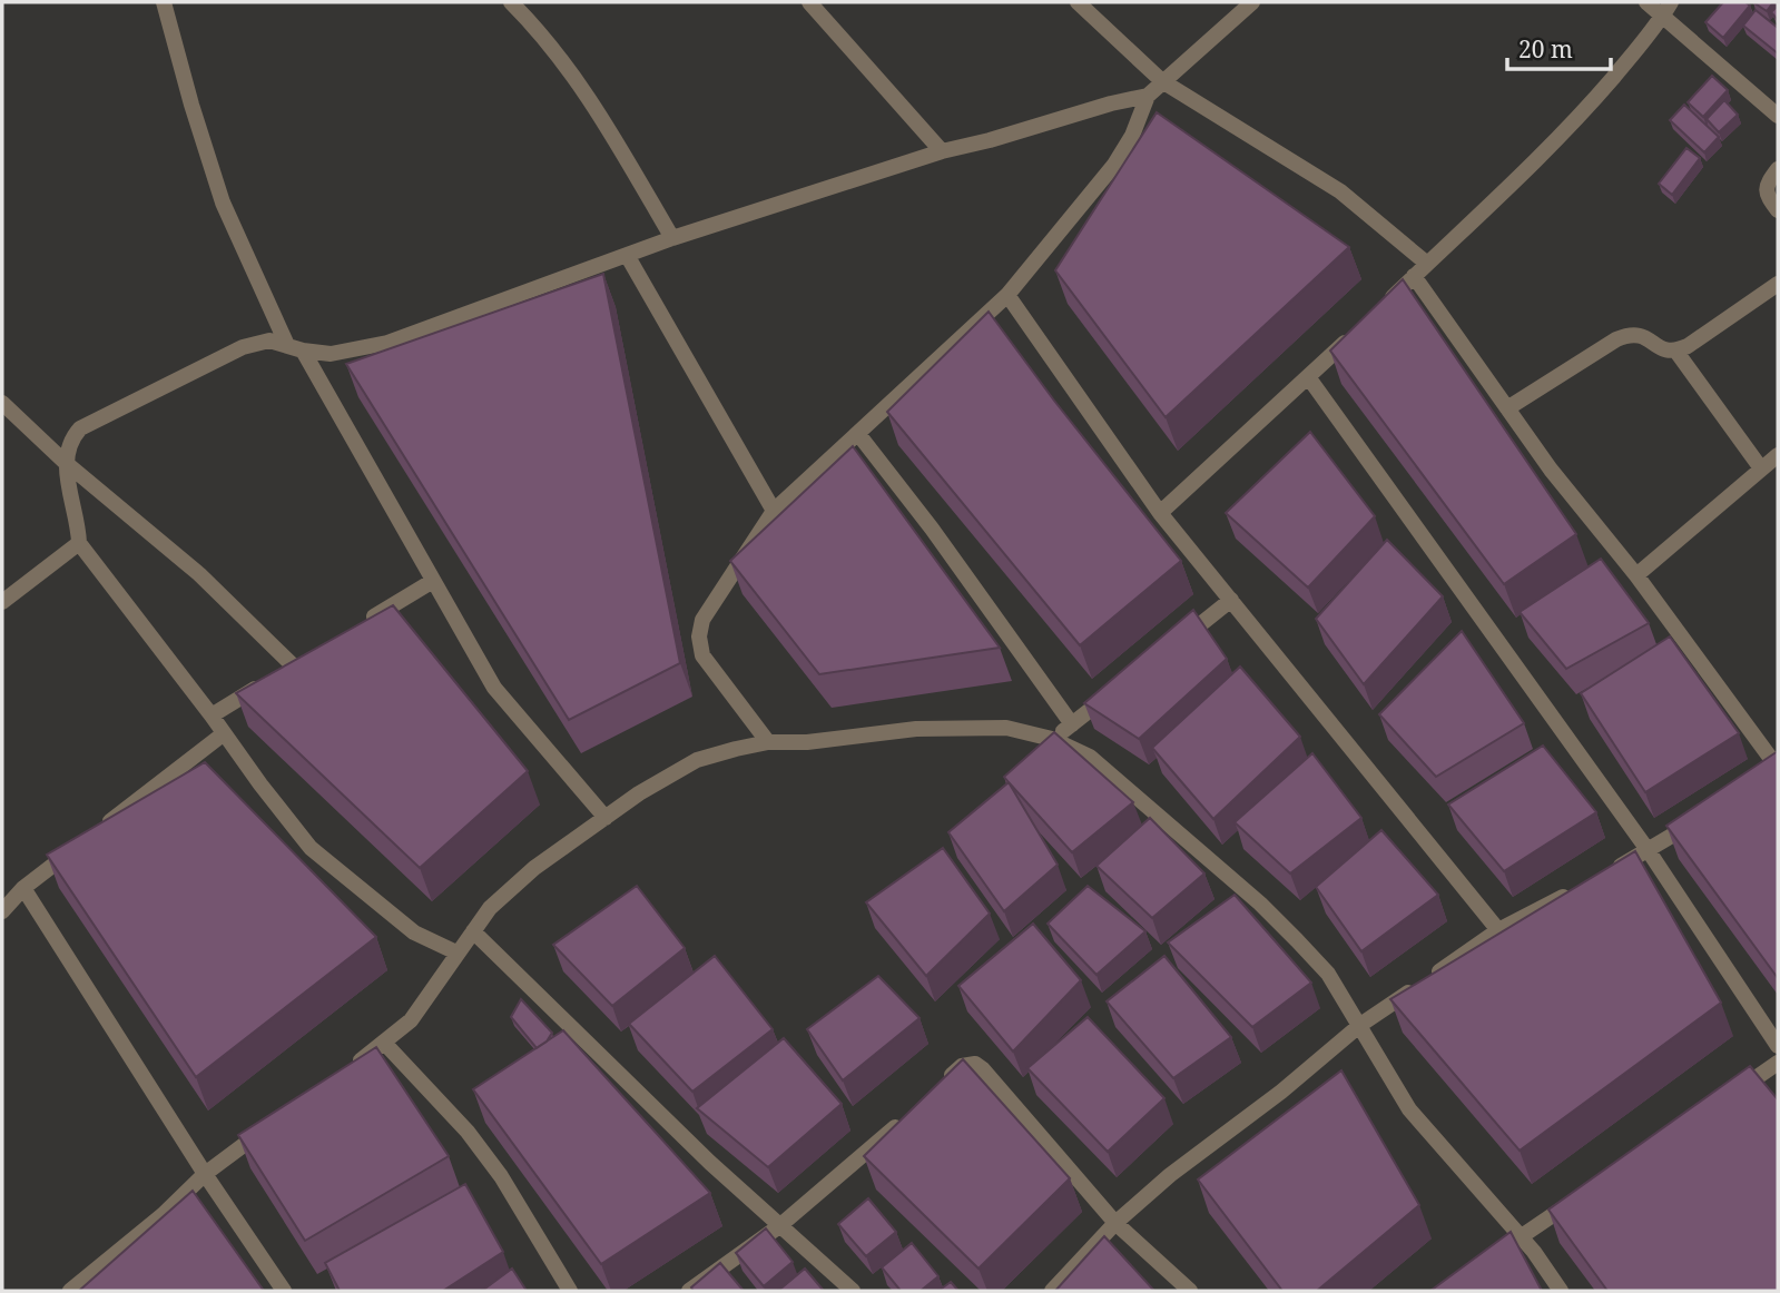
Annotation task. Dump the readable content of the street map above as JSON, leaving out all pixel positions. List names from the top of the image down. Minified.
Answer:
{"scale_bar":"20 m"}
